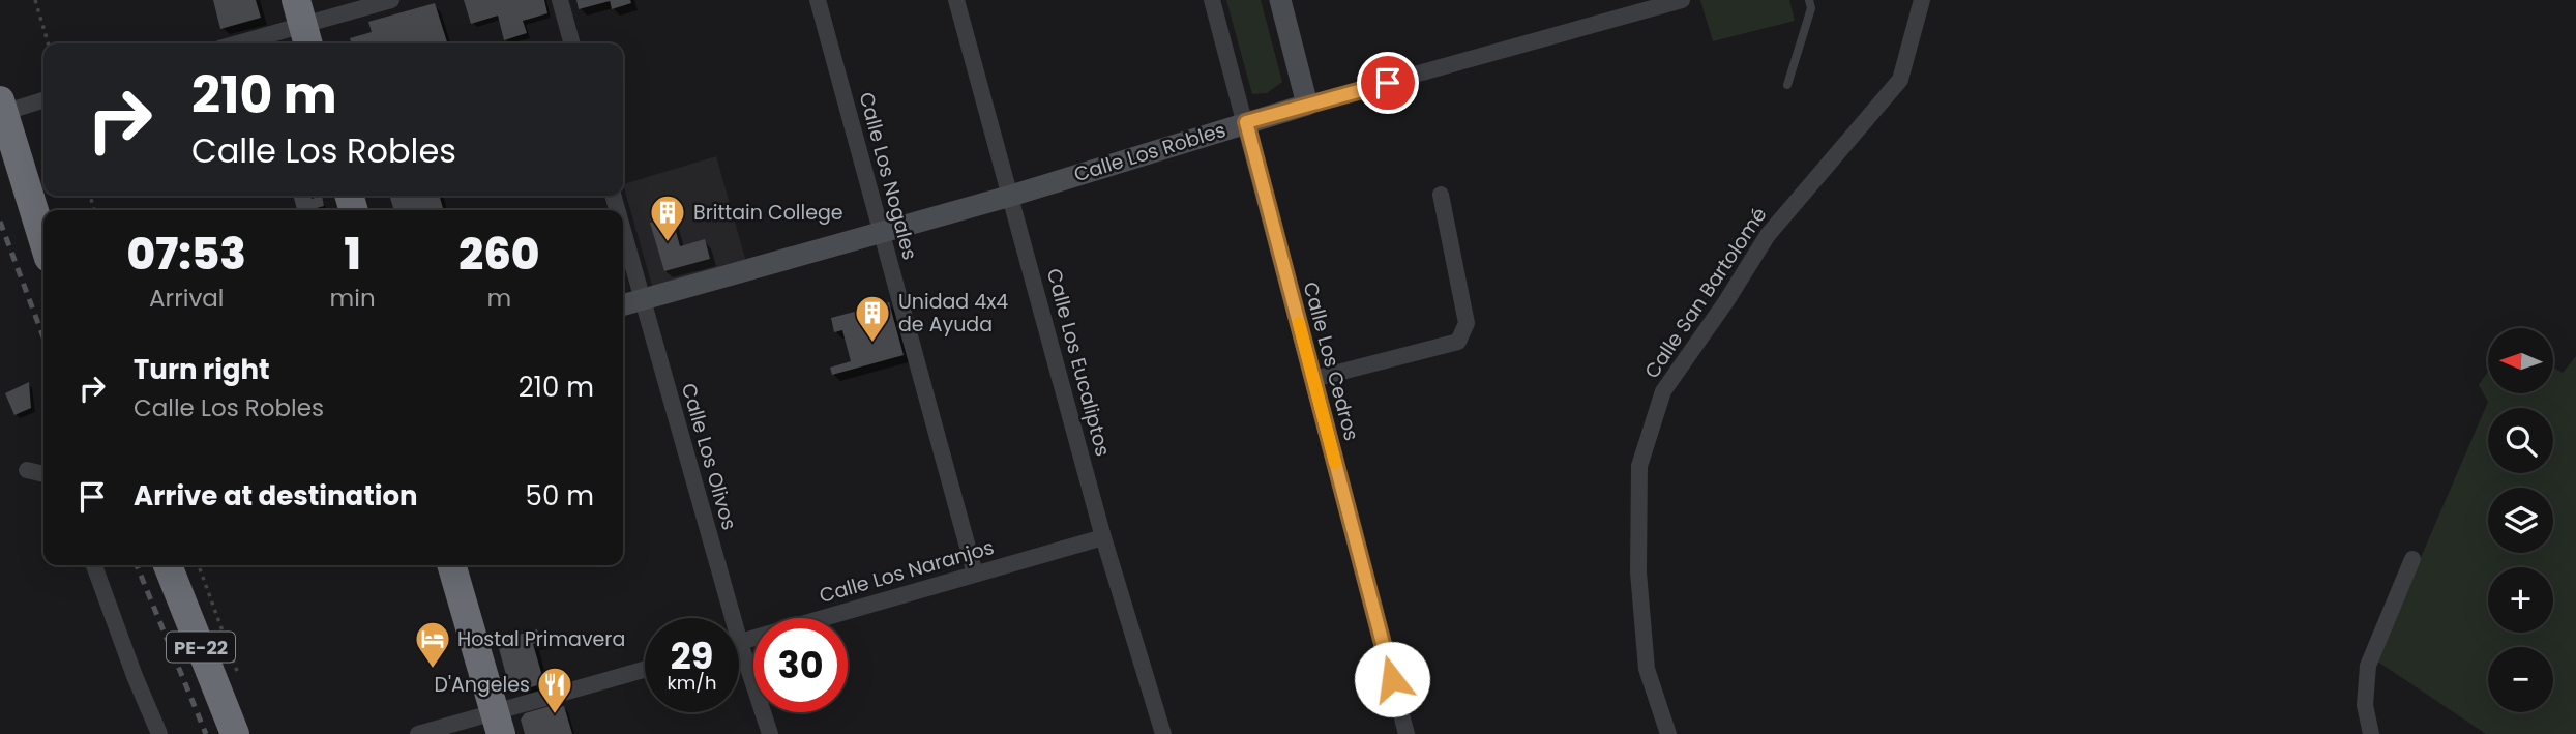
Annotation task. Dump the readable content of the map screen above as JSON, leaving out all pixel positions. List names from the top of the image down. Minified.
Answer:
{"streets":{"highway":["PE-22"],"street":["Calle Los Robles","Calle Los Nogales","Calle San Bartolomé","Calle Los Cedros","Calle Los Eucaliptos","Calle Los Olivos","Calle Los Naranjos"]},"crossings":[["Calle Los Robles","Calle Los Nogales"],["Calle Los Robles","Calle Los Cedros"],["Calle Los Robles","Calle Los Eucaliptos"],["Calle Los Robles","Calle Los Olivos"],["Calle Los Nogales","Calle Los Naranjos"],["Calle Los Eucaliptos","Calle Los Naranjos"],["Calle Los Olivos","Calle Los Naranjos"]],"places":{"building":["Brittain College","Unidad 4x4 de Ayuda"],"hotel":["Hostal Primavera"],"restaurant":["D'Angeles"]},"north":"left","page":{"turn":["210 m","Calle Los Robles"],"eta":["07:53","Arrival","1","min","260","m"],"map_buttons":["+","−"],"list":[{"name":"Turn right","note":"Calle Los Robles","value":"210 m"},{"name":"Arrive at destination","value":"50 m"}],"speed":"29 km/h","limit":"30"}}
